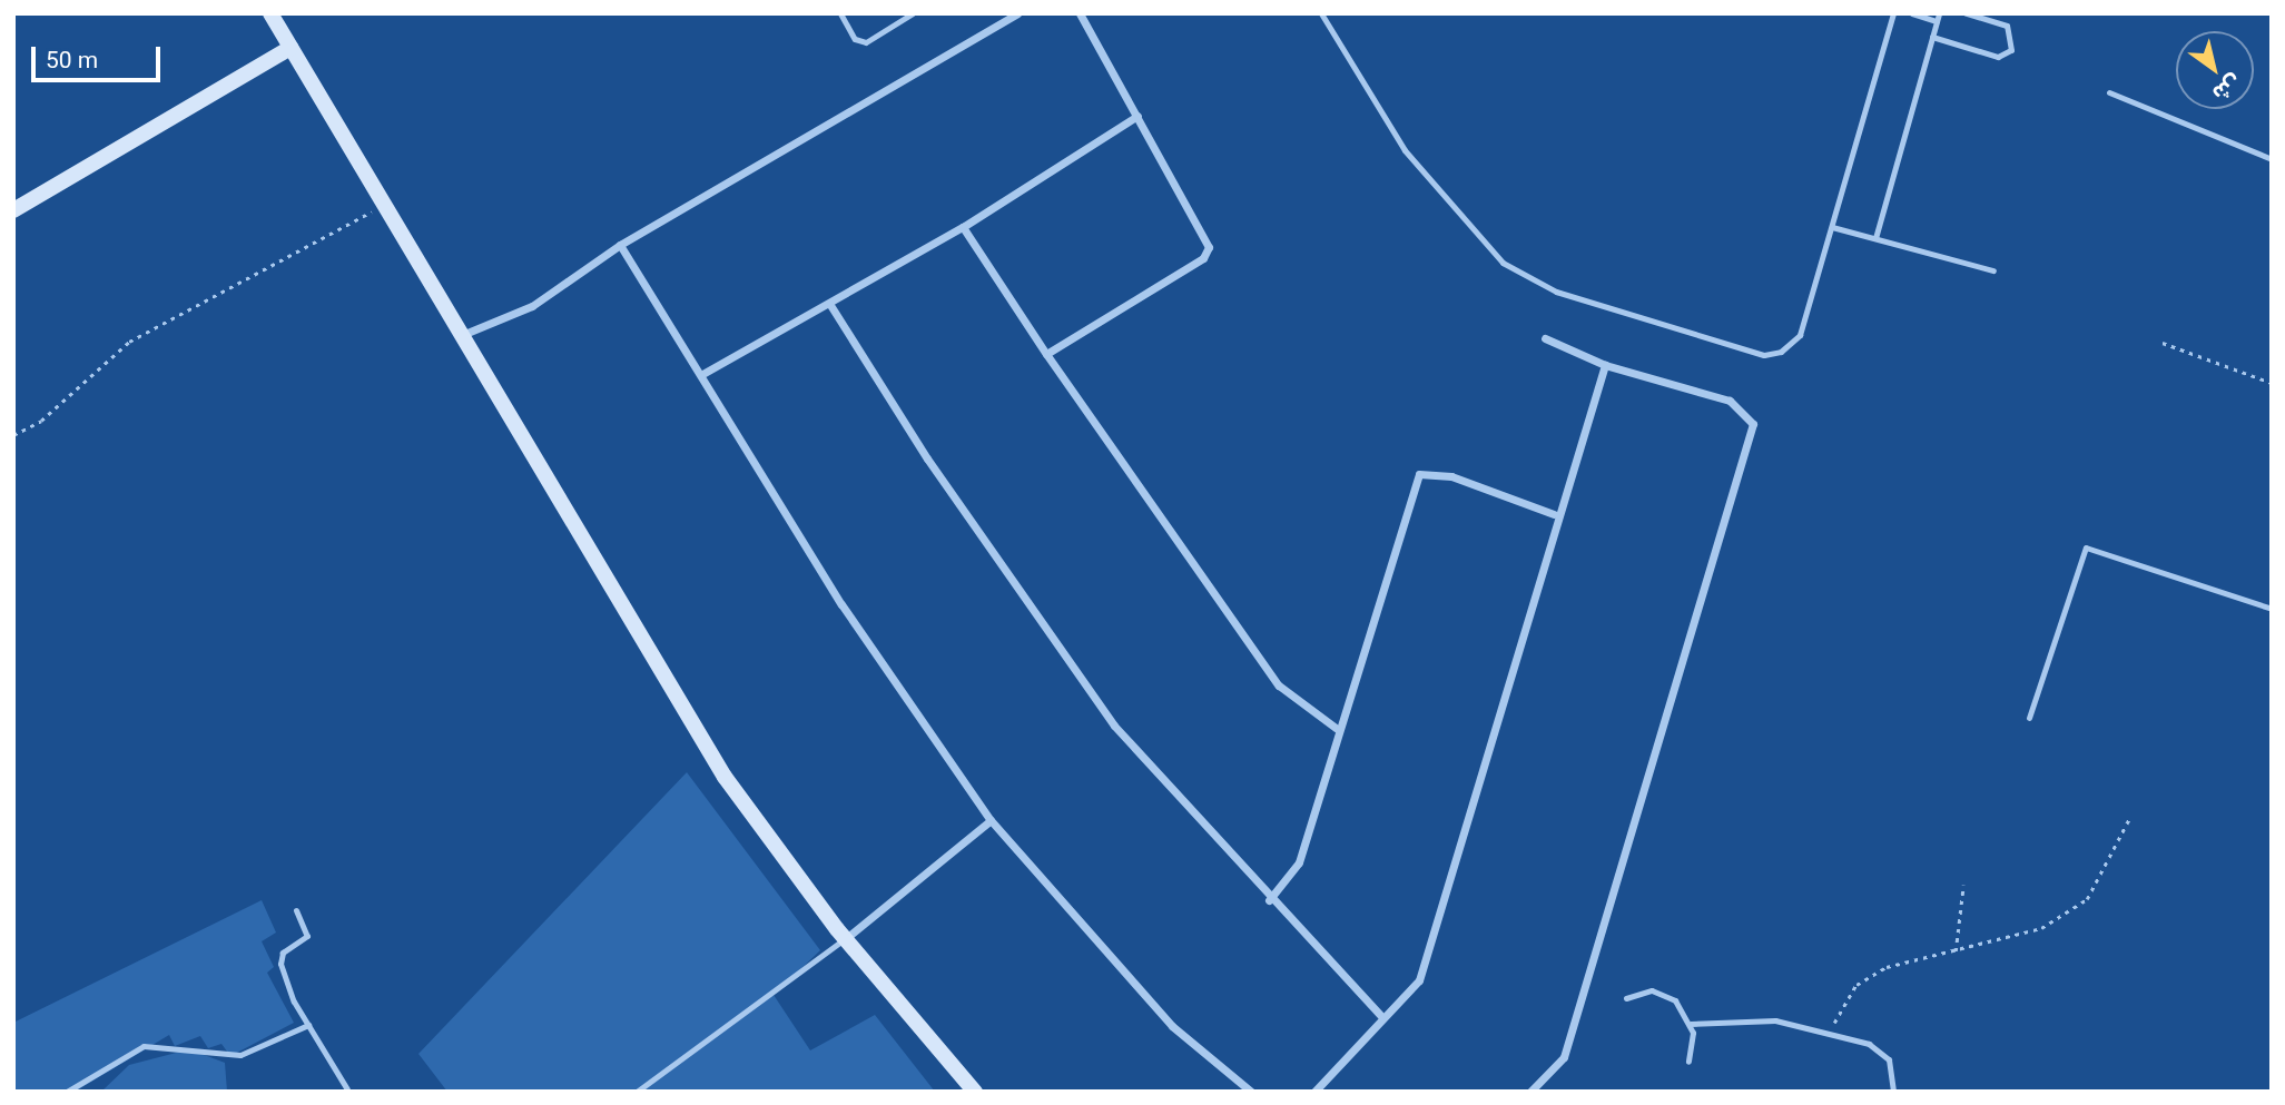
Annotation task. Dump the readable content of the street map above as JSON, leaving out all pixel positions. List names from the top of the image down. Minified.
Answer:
{"scale_bar":"50 m","north":"bottom right"}
